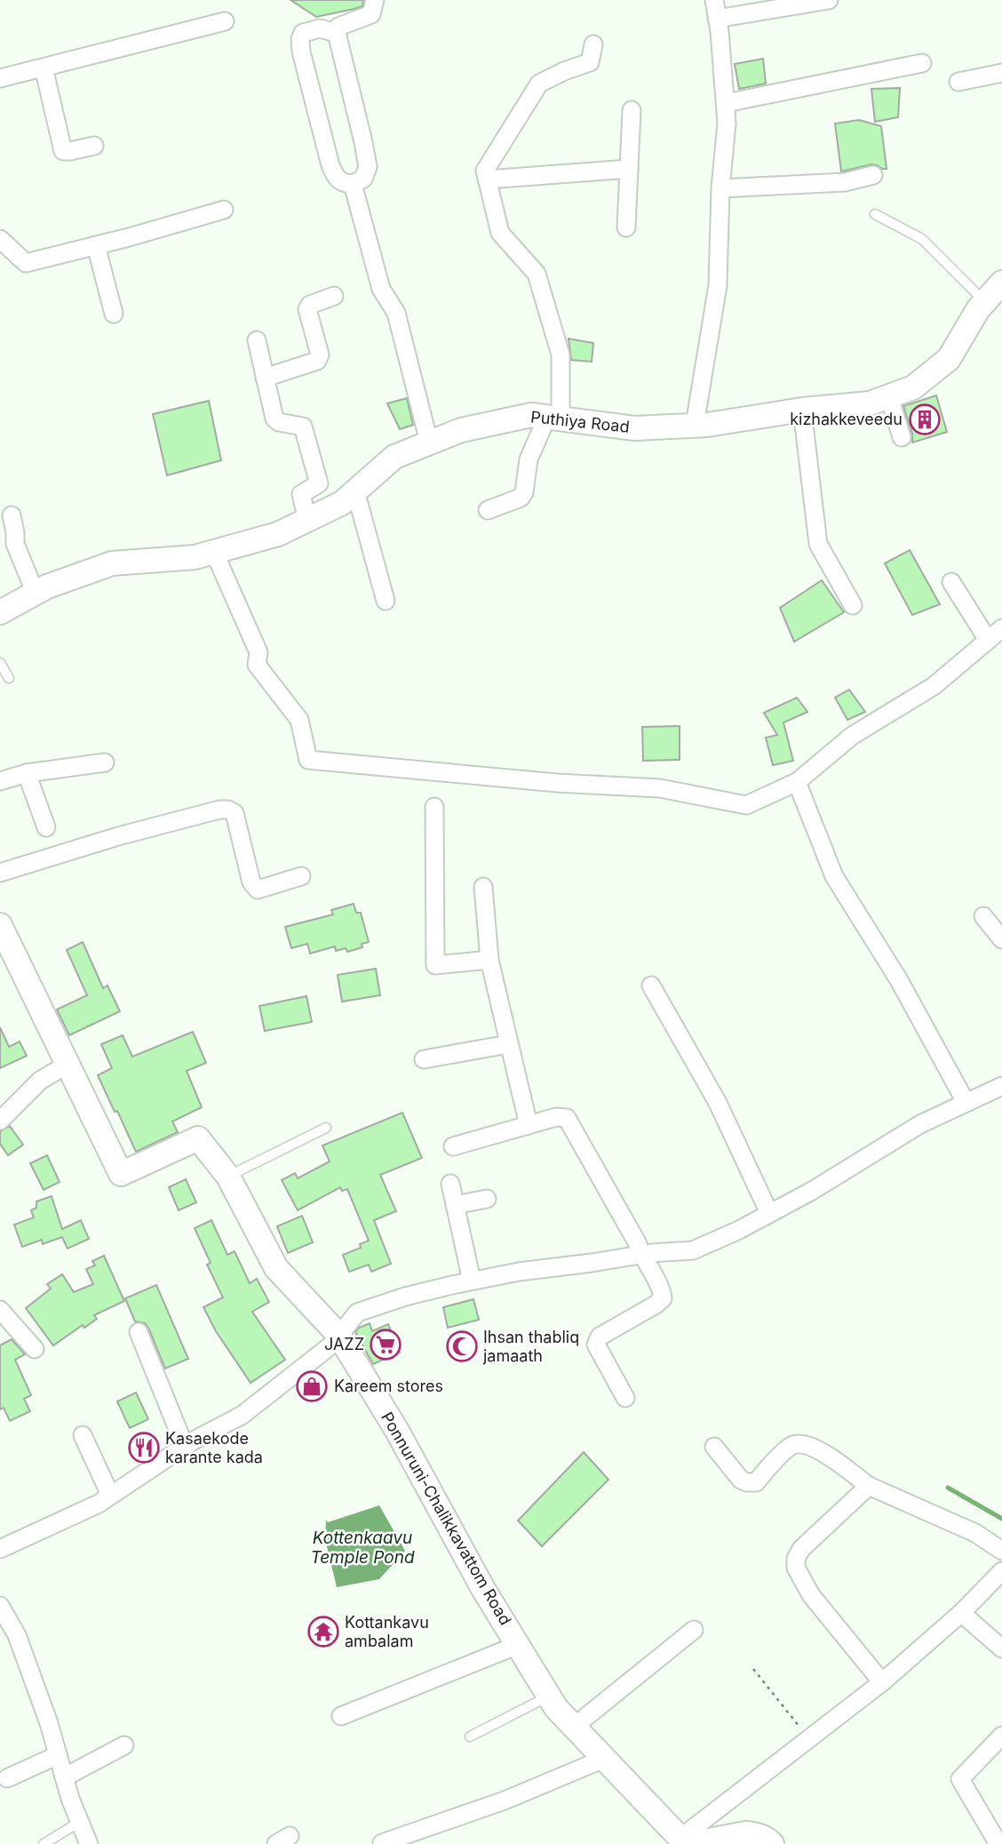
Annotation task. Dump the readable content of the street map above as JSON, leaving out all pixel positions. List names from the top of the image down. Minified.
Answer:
{"streets":{"street":["Puthiya Road","Ponnuruni-Chalikkavattom Road"]},"water":["Kottenkaavu Temple Pond"],"places":{"building":["kizhakkeveedu"],"supermarket":["JAZZ"],"mosque":["Ihsan thabliq jamaath"],"shop":["Kareem stores"],"restaurant":["Kasaekode karante kada"],"temple":["Kottankavu ambalam"]}}
